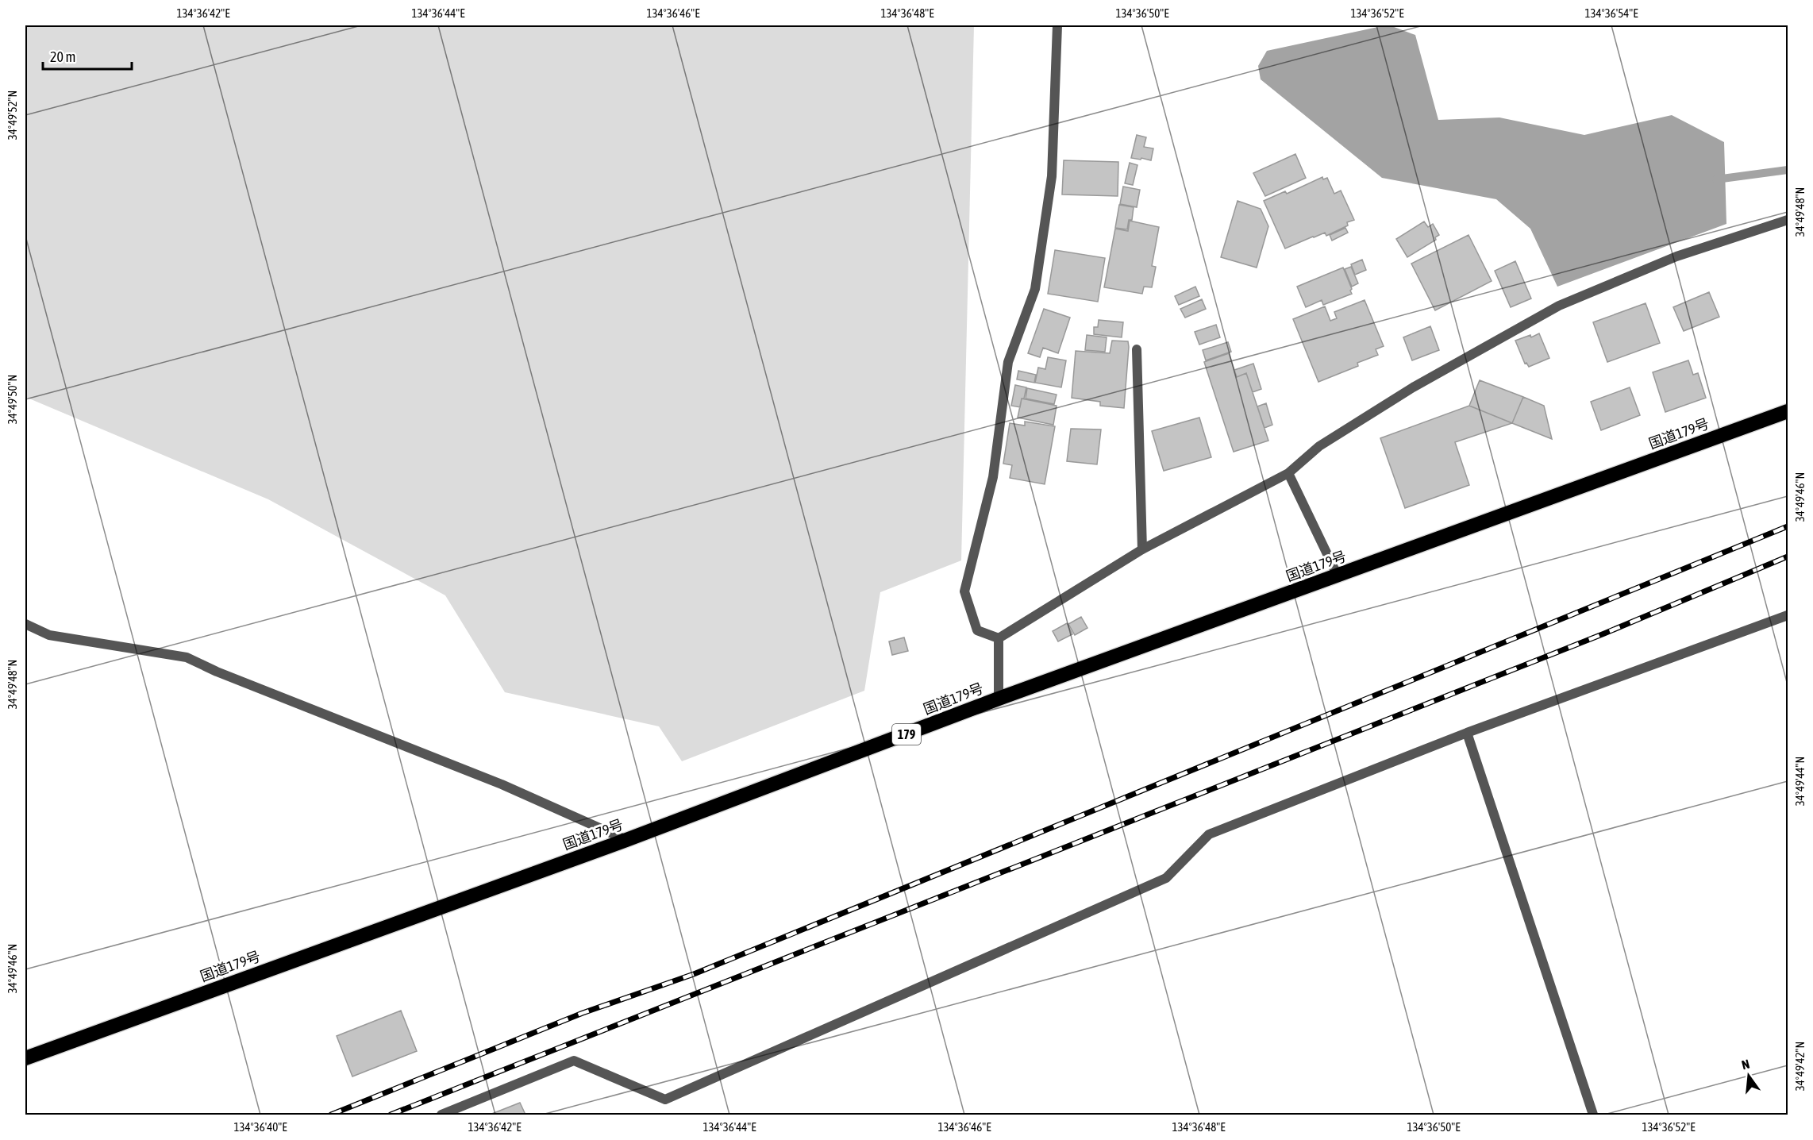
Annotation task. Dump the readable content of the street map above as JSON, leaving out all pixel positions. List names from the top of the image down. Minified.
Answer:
{"streets":{"highway":["国道179号","179"]},"scale_bar":"20 m","north":"top","coordinates":["134°36'42\"E","134°36'44\"E","134°36'46\"E","134°36'48\"E","134°36'50\"E","134°36'52\"E","134°36'54\"E","34°49'52\"N","34°49'48\"N","34°49'50\"N","34°49'46\"N","34°49'44\"N","34°49'42\"N","134°36'40\"E"]}
